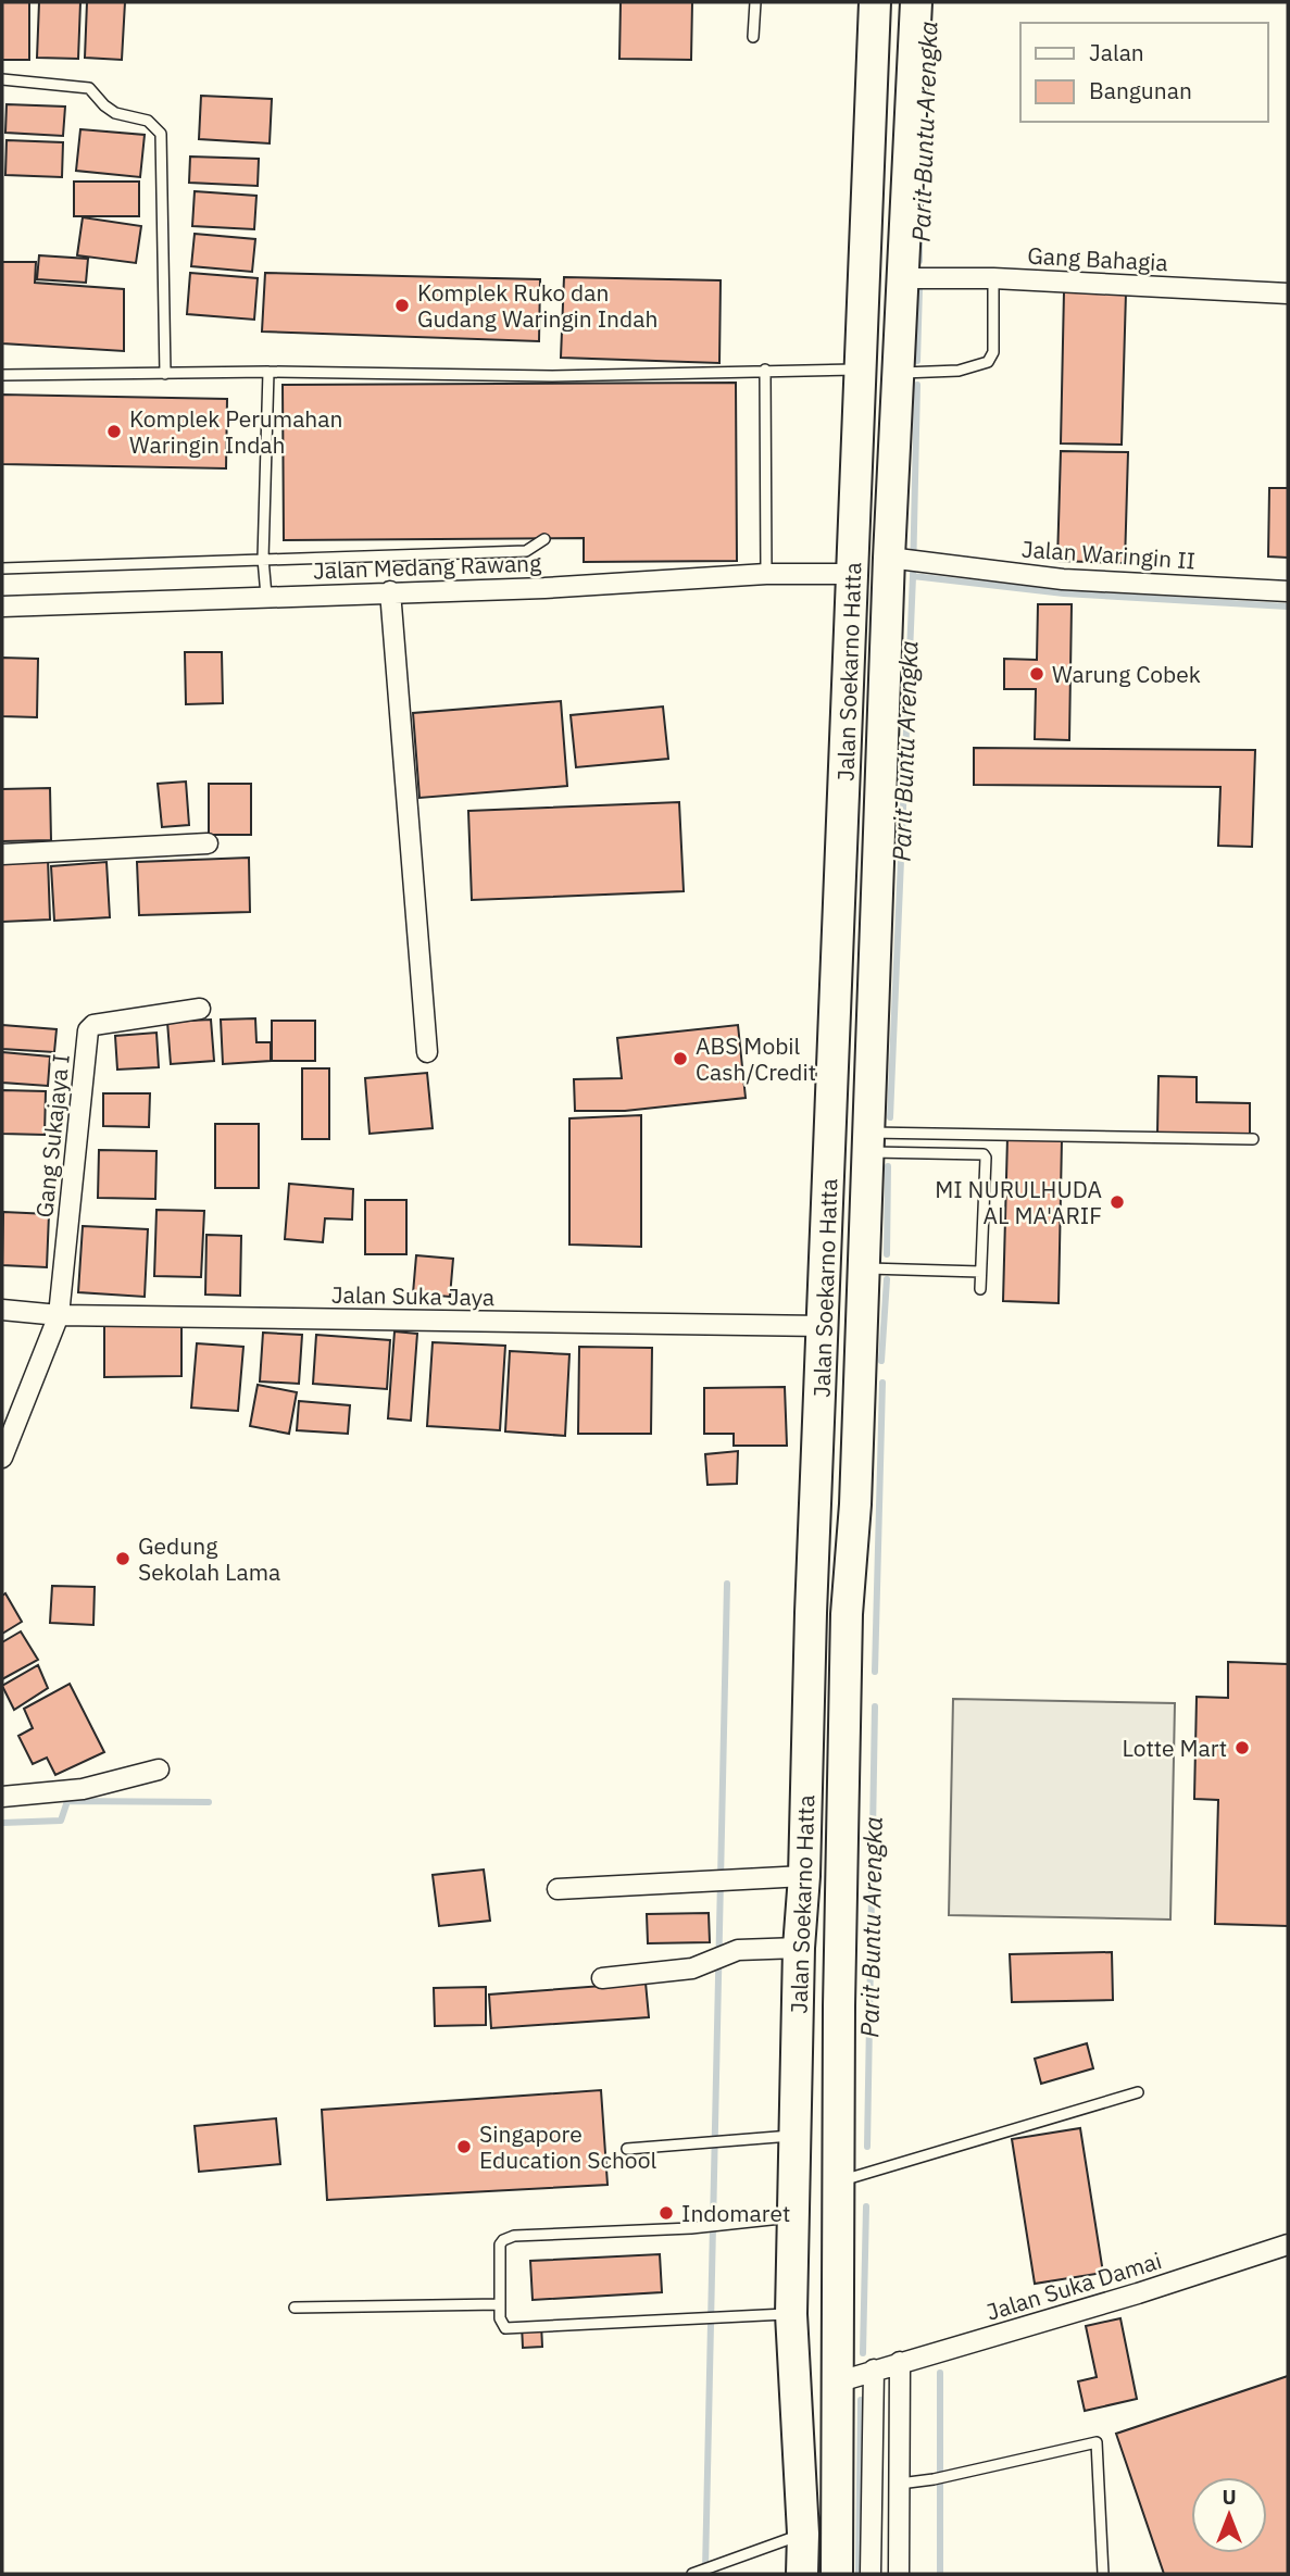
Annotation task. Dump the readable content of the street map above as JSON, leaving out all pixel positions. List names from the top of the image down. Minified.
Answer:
{"streets":{"main road":["Jalan Soekarno Hatta"],"street":["Gang Bahagia","Jalan Waringin II","Jalan Medang Rawang","Gang Sukajaya I","Jalan Suka Jaya","Jalan Suka Damai"]},"crossings":[["Gang Bahagia","Jalan Soekarno Hatta"],["Jalan Waringin II","Jalan Soekarno Hatta"],["Jalan Medang Rawang","Jalan Soekarno Hatta"],["Jalan Soekarno Hatta","Jalan Suka Jaya"],["Jalan Soekarno Hatta","Jalan Suka Damai"],["Gang Sukajaya I","Jalan Suka Jaya"]],"water":["Parit Buntu Arengka"],"places":["Komplek Ruko dan Gudang Waringin Indah","Komplek Perumahan Waringin Indah","Warung Cobek","ABS Mobil Cash/Credit","MI NURULHUDA AL MA'ARIF","Gedung Sekolah Lama","Lotte Mart","Singapore Education School","Indomaret"],"legend":["Jalan","Bangunan"],"north":"top"}
